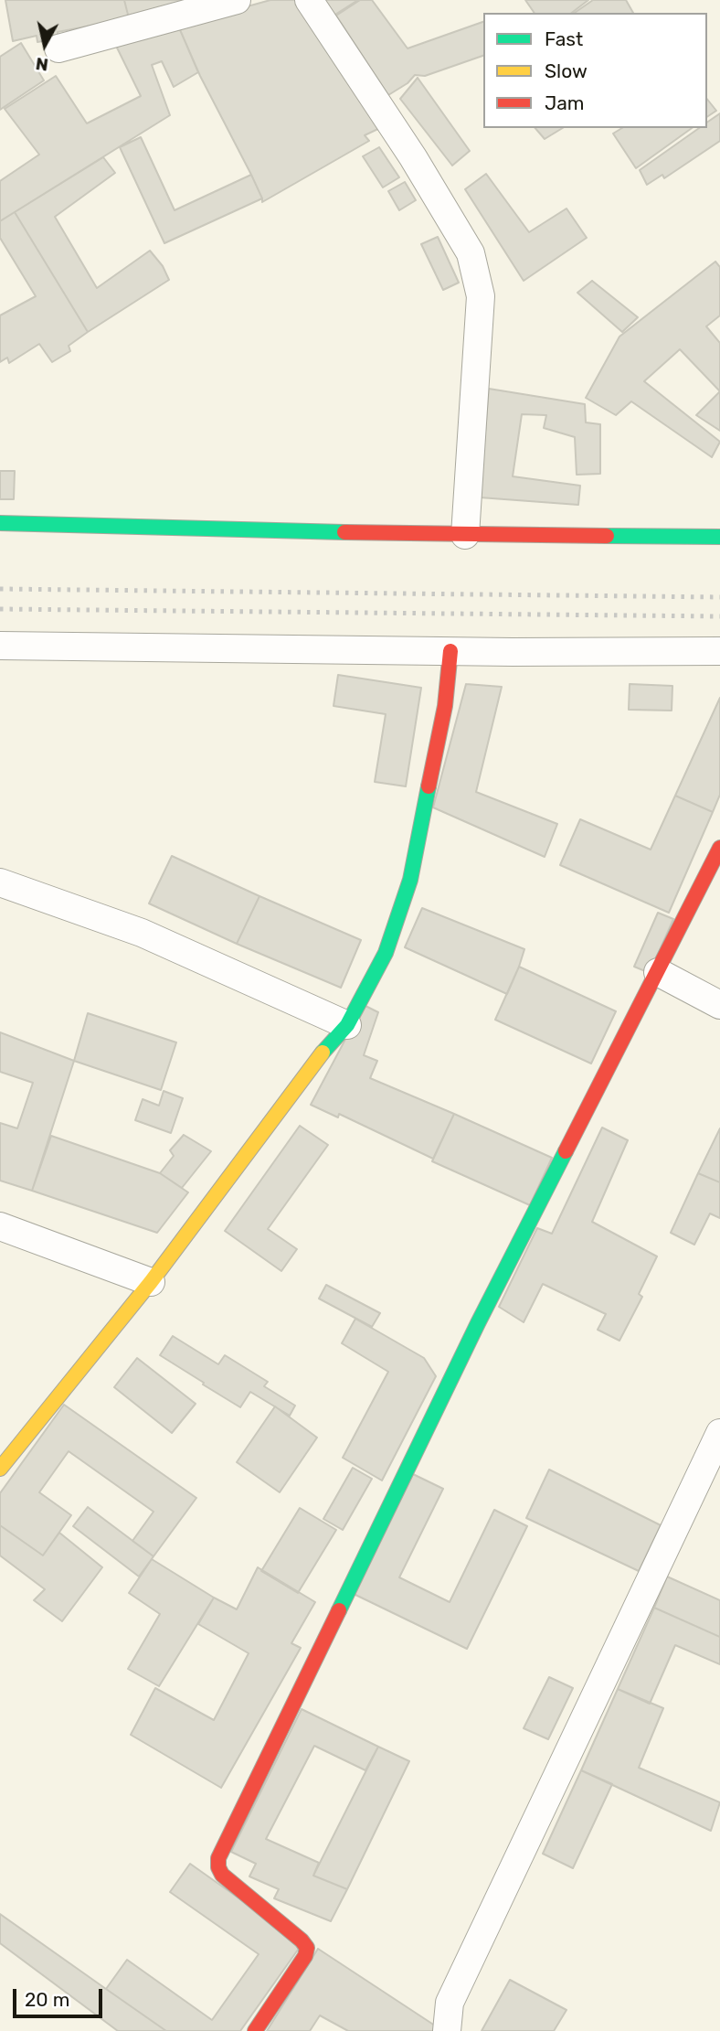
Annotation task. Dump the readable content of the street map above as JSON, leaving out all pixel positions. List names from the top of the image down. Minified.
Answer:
{"legend":["Fast","Slow","Jam"],"scale_bar":"20 m","north":"bottom"}
